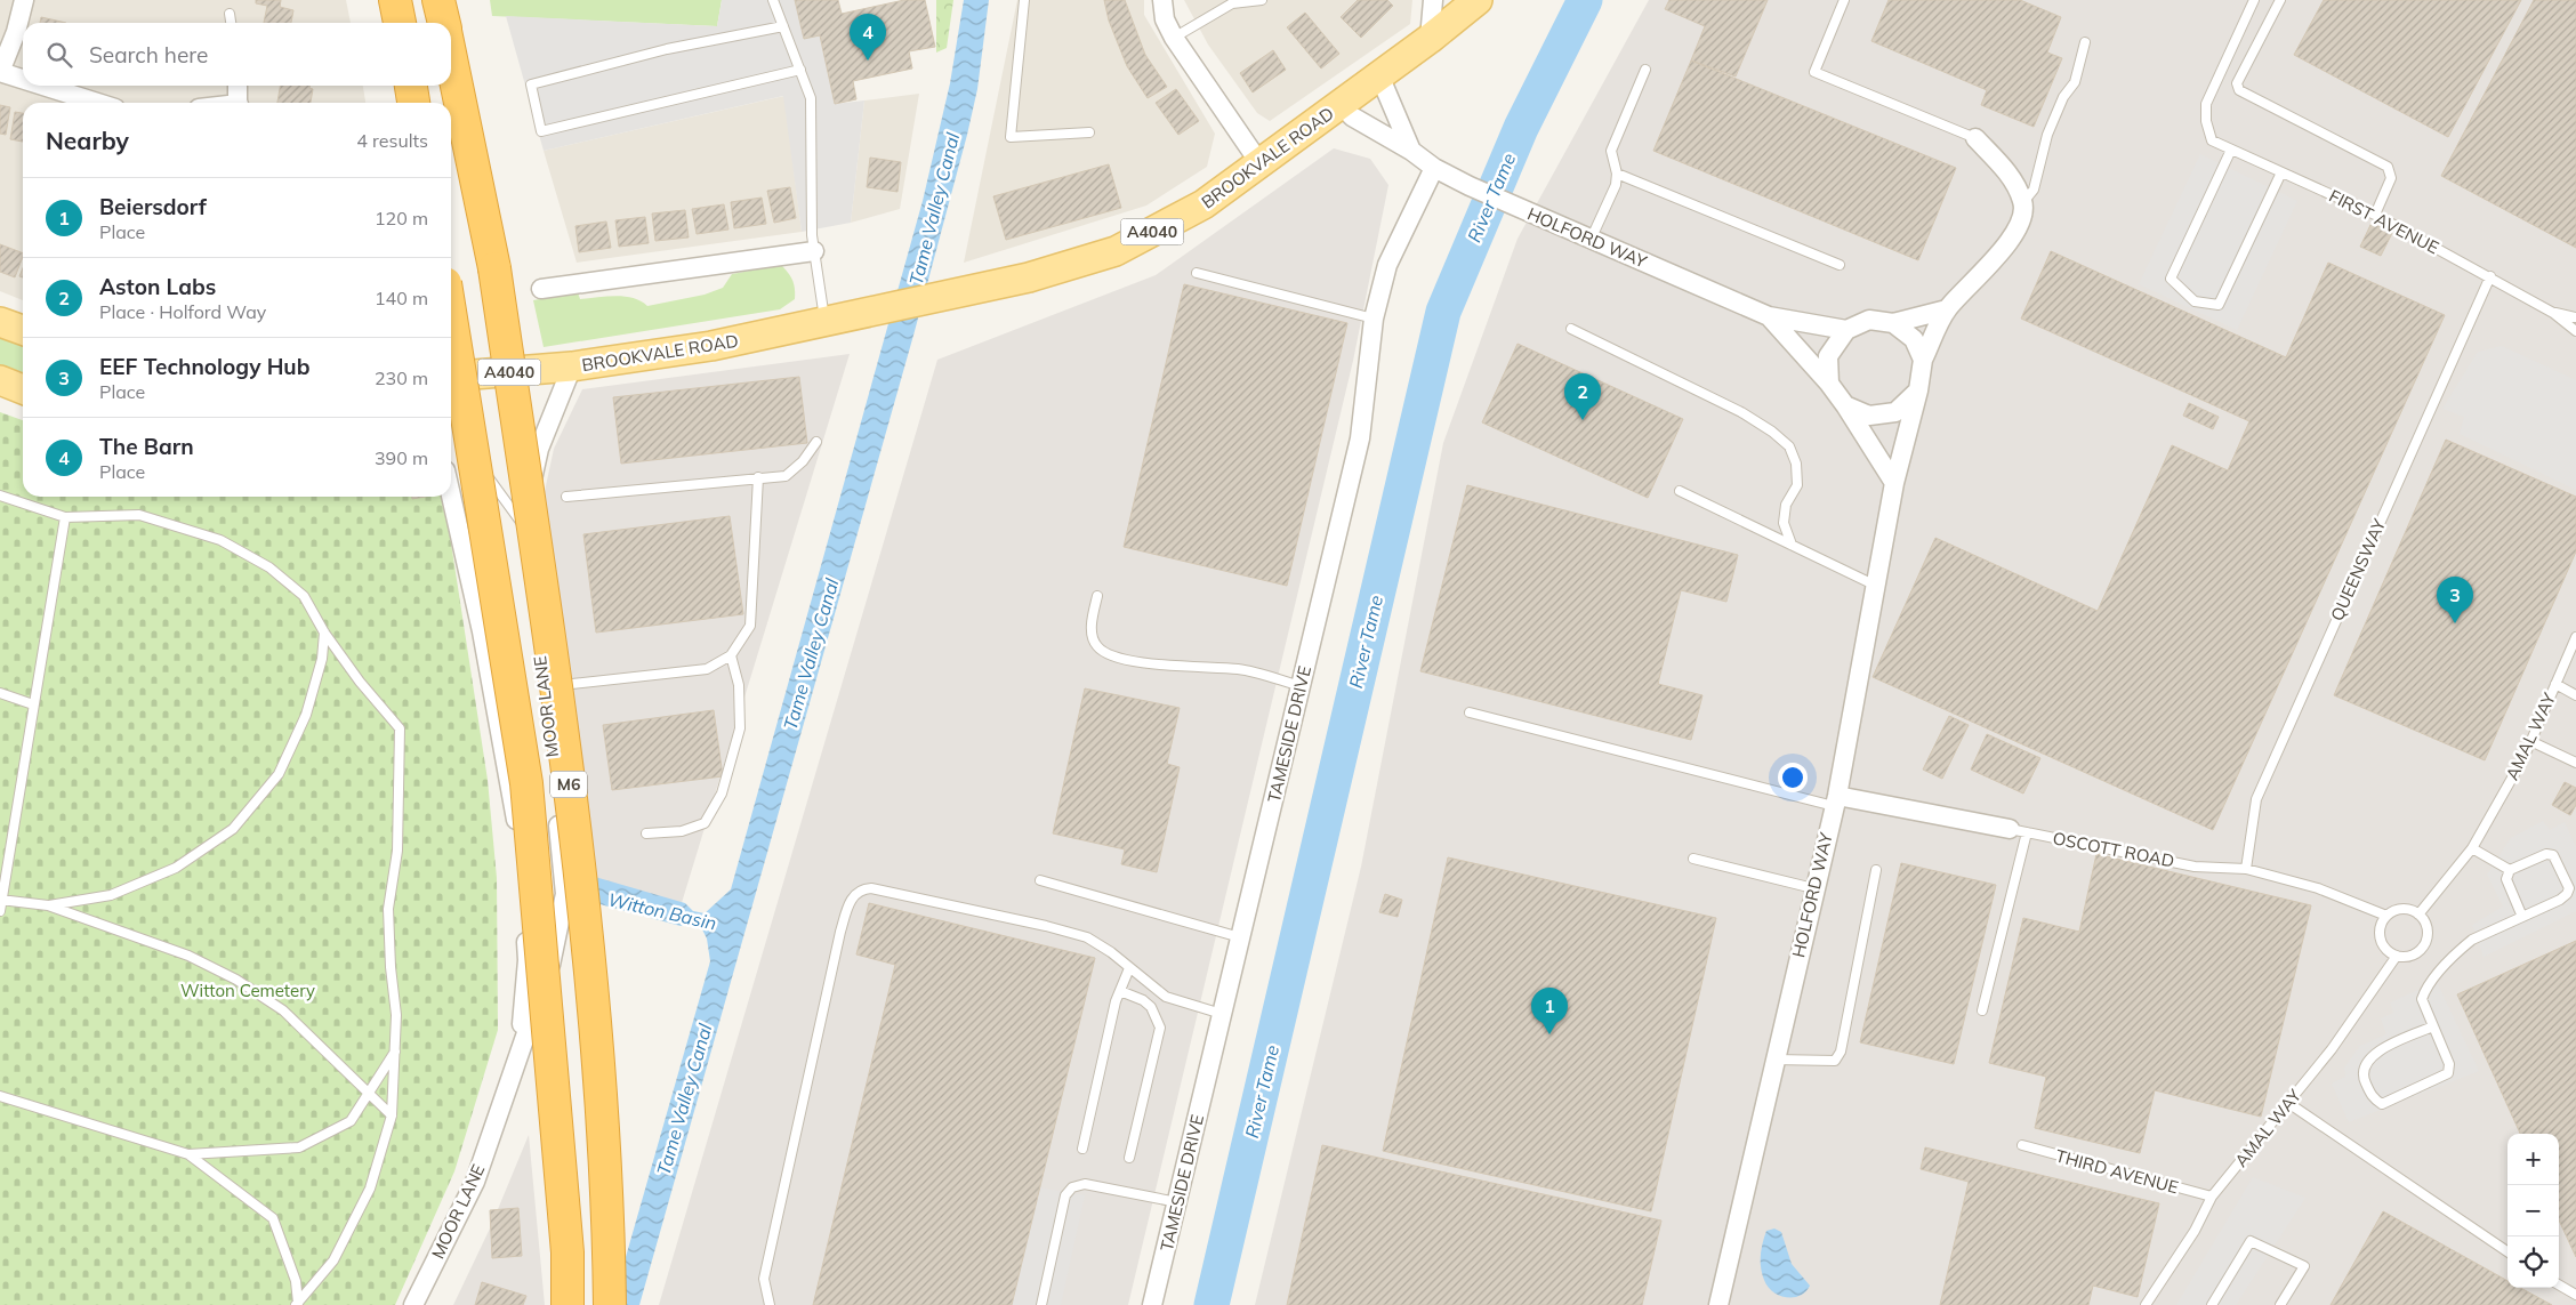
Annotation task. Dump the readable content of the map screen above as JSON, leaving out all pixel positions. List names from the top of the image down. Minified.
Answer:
{"streets":{"highway":["M6"],"main road":["BROOKVALE ROAD","A4040"],"street":["HOLFORD WAY","MOOR LANE","TAMESIDE DRIVE","OSCOTT ROAD"],"lane":["FIRST AVENUE","QUEENSWAY","AMAL WAY","THIRD AVENUE"]},"crossings":[["BROOKVALE ROAD","HOLFORD WAY"],["BROOKVALE ROAD","MOOR LANE"],["FIRST AVENUE","QUEENSWAY"],["HOLFORD WAY","TAMESIDE DRIVE"],["HOLFORD WAY","OSCOTT ROAD"],["QUEENSWAY","OSCOTT ROAD"],["AMAL WAY","OSCOTT ROAD"],["AMAL WAY","THIRD AVENUE"]],"water":["River Tame","Tame Valley Canal","Witton Basin"],"parks":["Witton Cemetery"],"page":{"pins":["4","2","3","1"],"search":"Search here","heading":["Nearby","4 results"],"list":[{"mark":"1","name":"Beiersdorf","note":"Place","value":"120 m"},{"mark":"2","name":"Aston Labs","note":"Place · Holford Way","value":"140 m"},{"mark":"3","name":"EEF Technology Hub","note":"Place","value":"230 m"},{"mark":"4","name":"The Barn","note":"Place","value":"390 m"}],"map_buttons":["+","−"]}}
